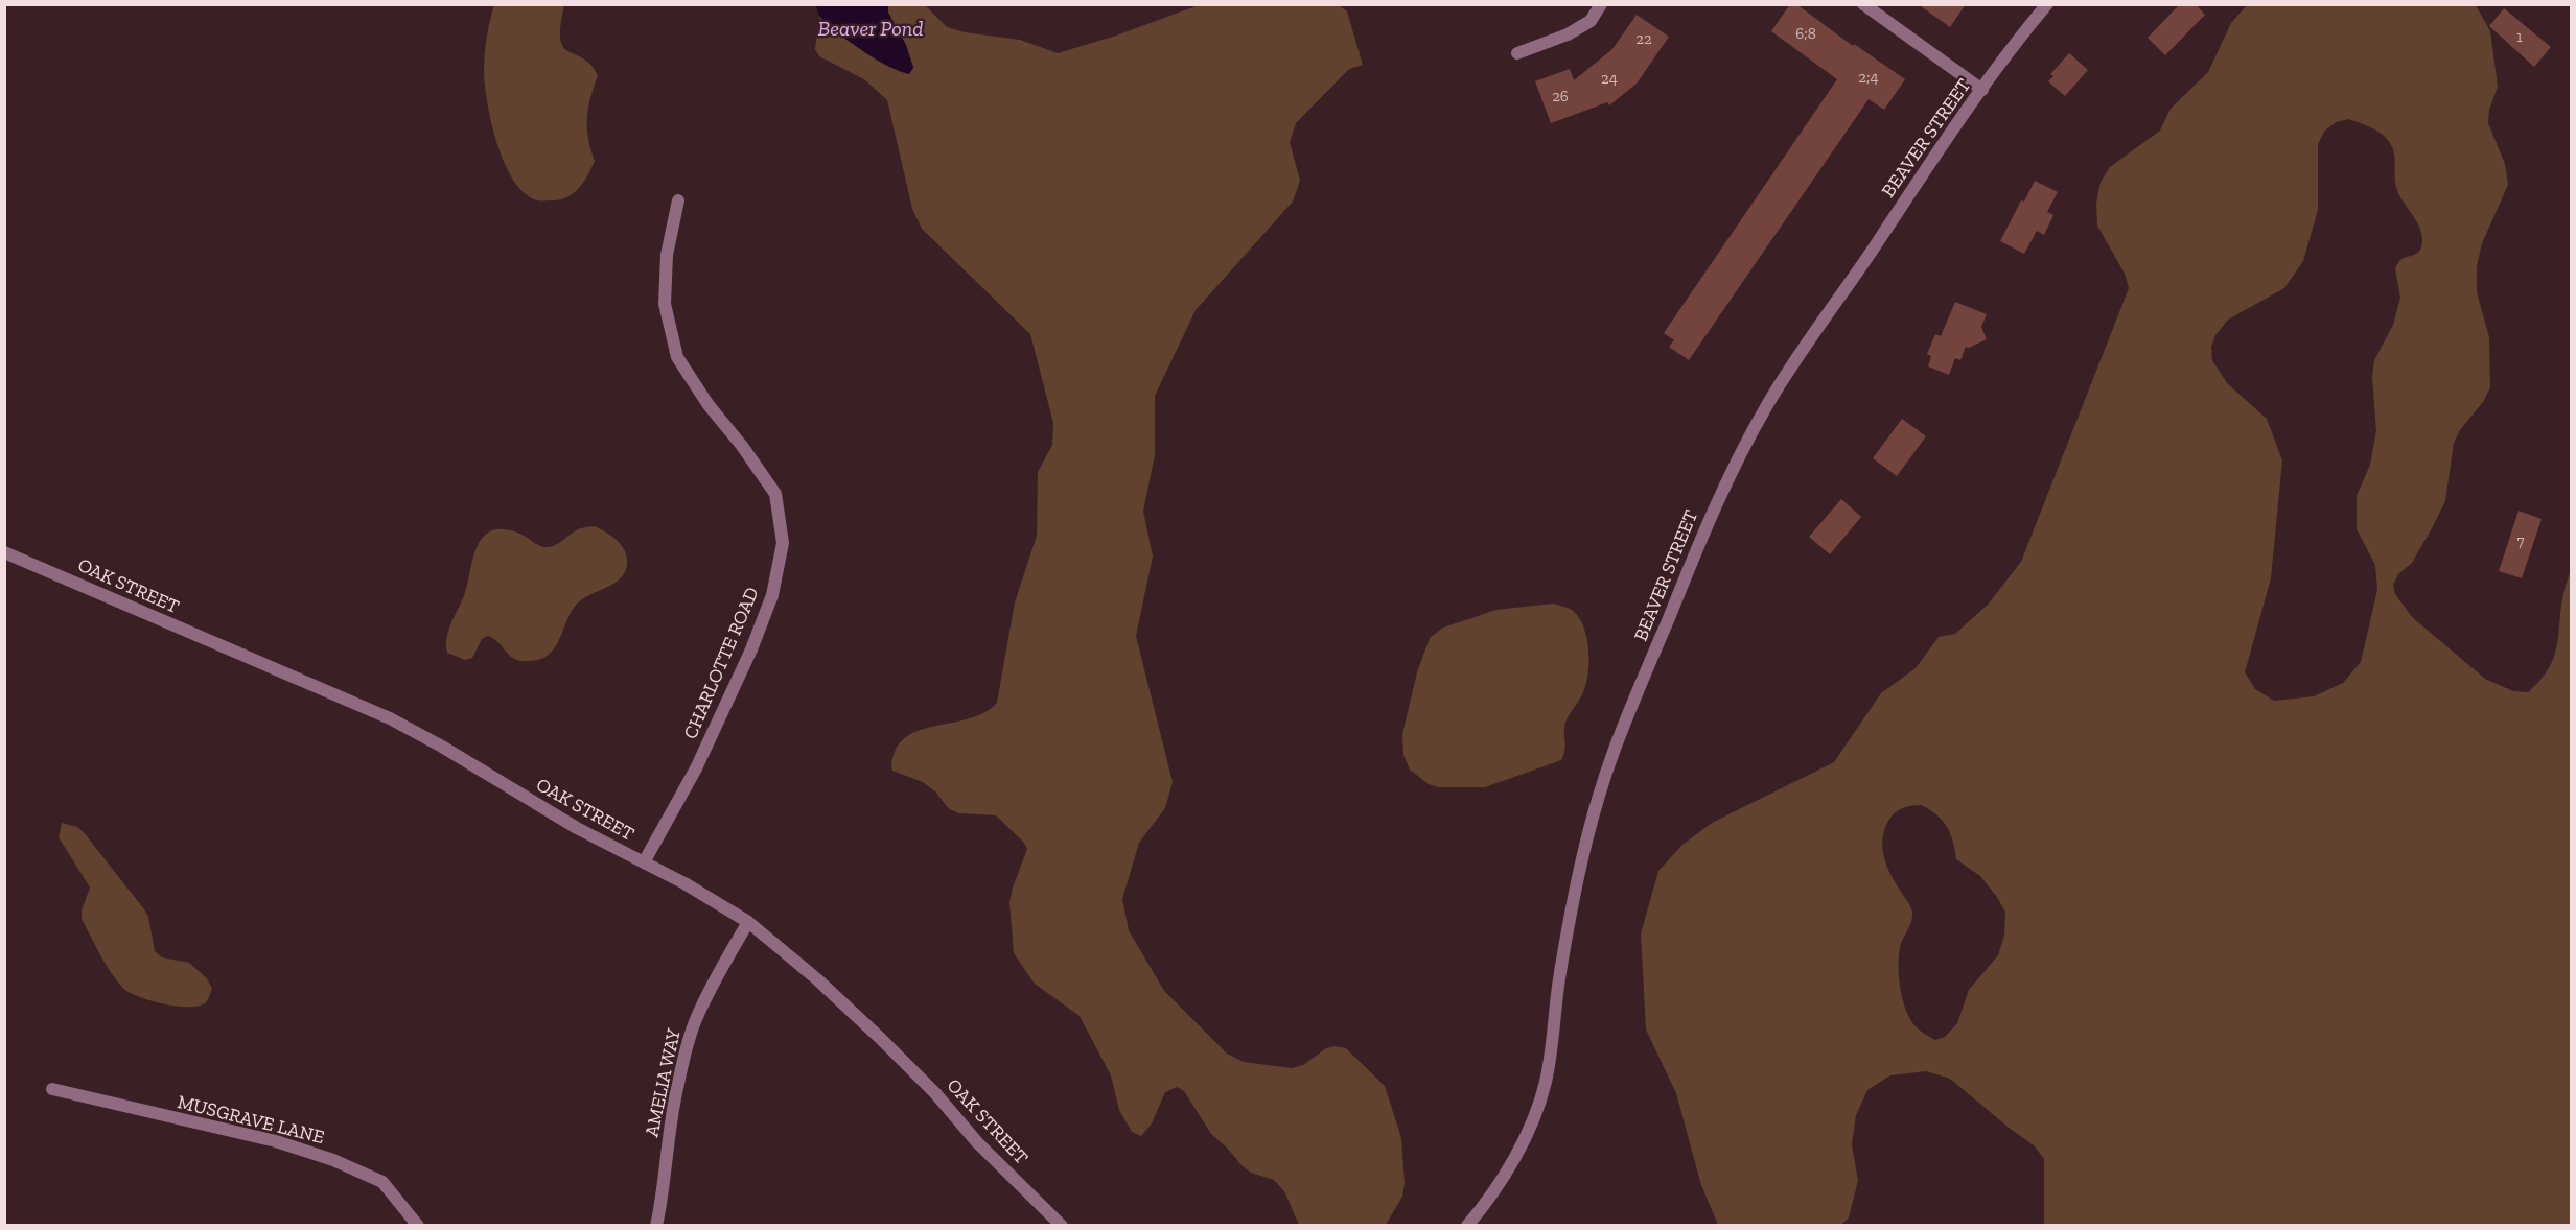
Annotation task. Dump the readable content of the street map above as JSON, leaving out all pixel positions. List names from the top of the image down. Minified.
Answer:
{"streets":{"street":["BEAVER STREET","OAK STREET","CHARLOTTE ROAD","AMELIA WAY","MUSGRAVE LANE"]},"crossings":[["OAK STREET","CHARLOTTE ROAD"],["OAK STREET","AMELIA WAY"]],"water":["Beaver Pond"],"house_numbers":["6;8","1","22","2;4","24","26","7"]}
